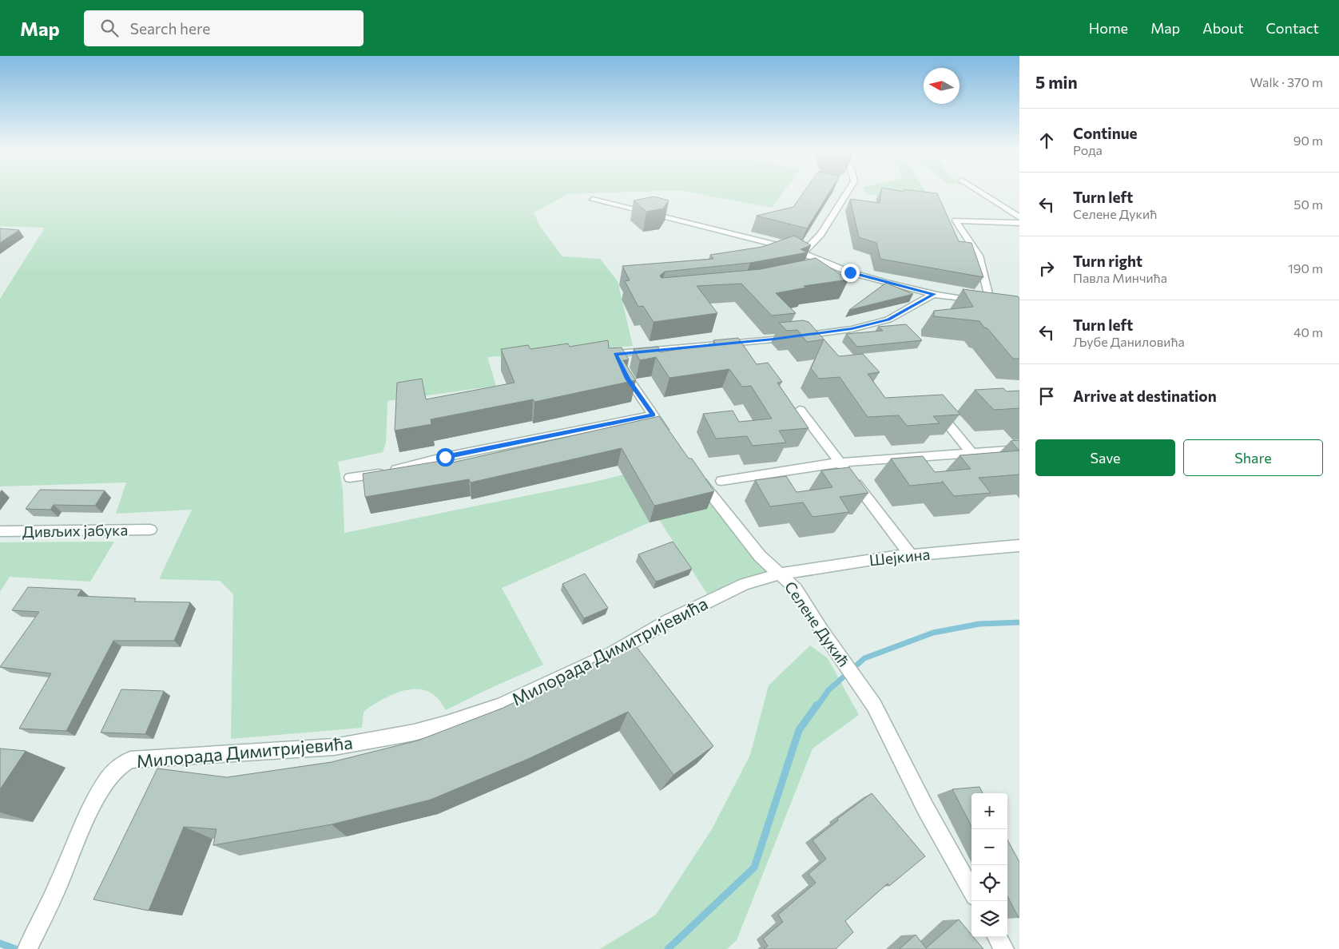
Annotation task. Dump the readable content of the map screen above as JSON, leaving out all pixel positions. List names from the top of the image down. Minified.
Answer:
{"streets":{"street":["Дивљих јабука","Шејкина","Селене Дукић","Милорада Димитријевића"]},"crossings":[["Шејкина","Селене Дукић"],["Шејкина","Милорада Димитријевића"],["Селене Дукић","Милорада Димитријевића"]],"north":"left","page":{"header":"Map","search":"Search here","nav":["Home","Map","About","Contact"],"heading":["5 min","Walk · 370 m"],"list":[["Continue","Рода","90 m"],["Turn left","Селене Дукић","50 m"],["Turn right","Павла Минчића","190 m"],["Turn left","Љубе Даниловића","40 m"],"Arrive at destination"],"buttons":["Save","Share"],"map_buttons":["+","−"]}}
